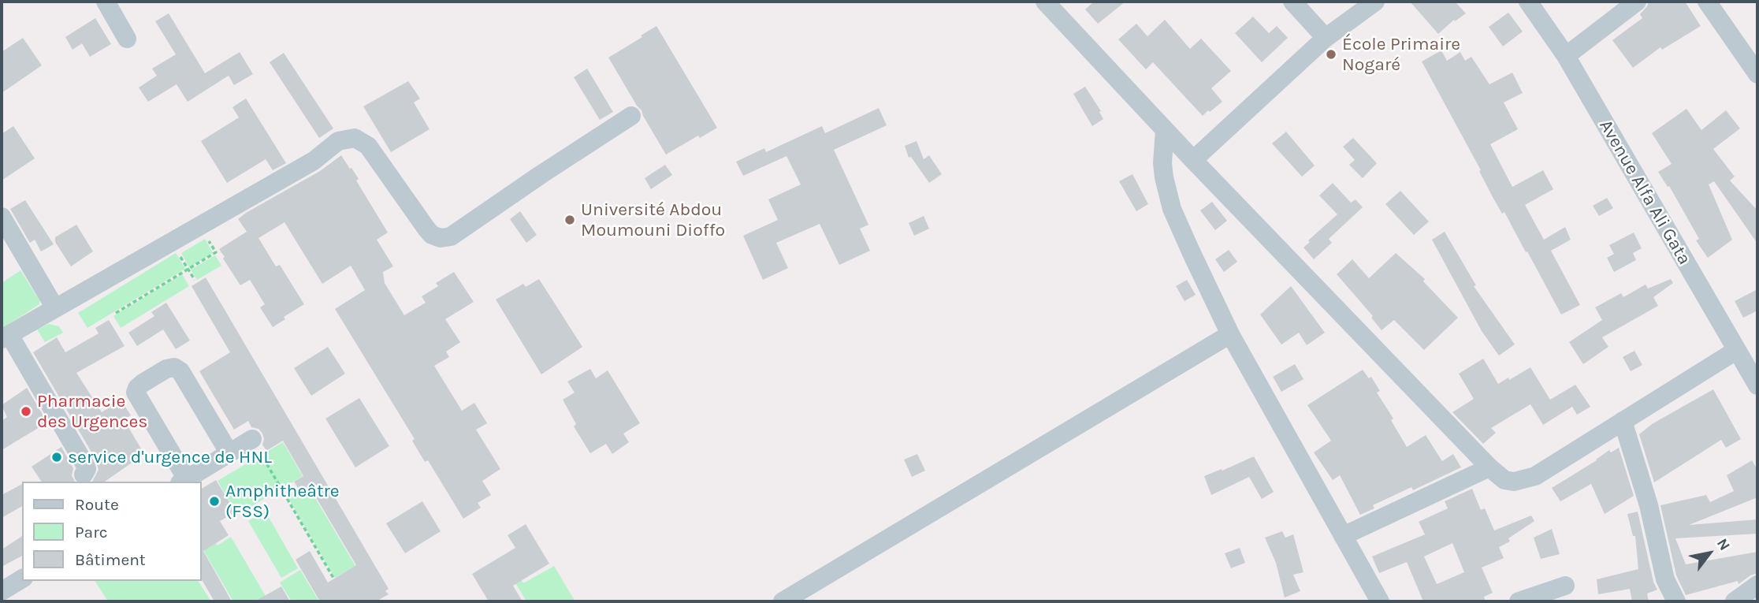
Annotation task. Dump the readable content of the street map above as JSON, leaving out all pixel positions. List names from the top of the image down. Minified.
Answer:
{"streets":{"street":["Avenue Alfa Ali Gata"]},"places":["École Primaire Nogaré","Université Abdou Moumouni Dioffo","Pharmacie des Urgences","service d'urgence de HNL","Amphitheâtre (FSS)"],"legend":["Route","Parc","Bâtiment"],"north":"top right"}
